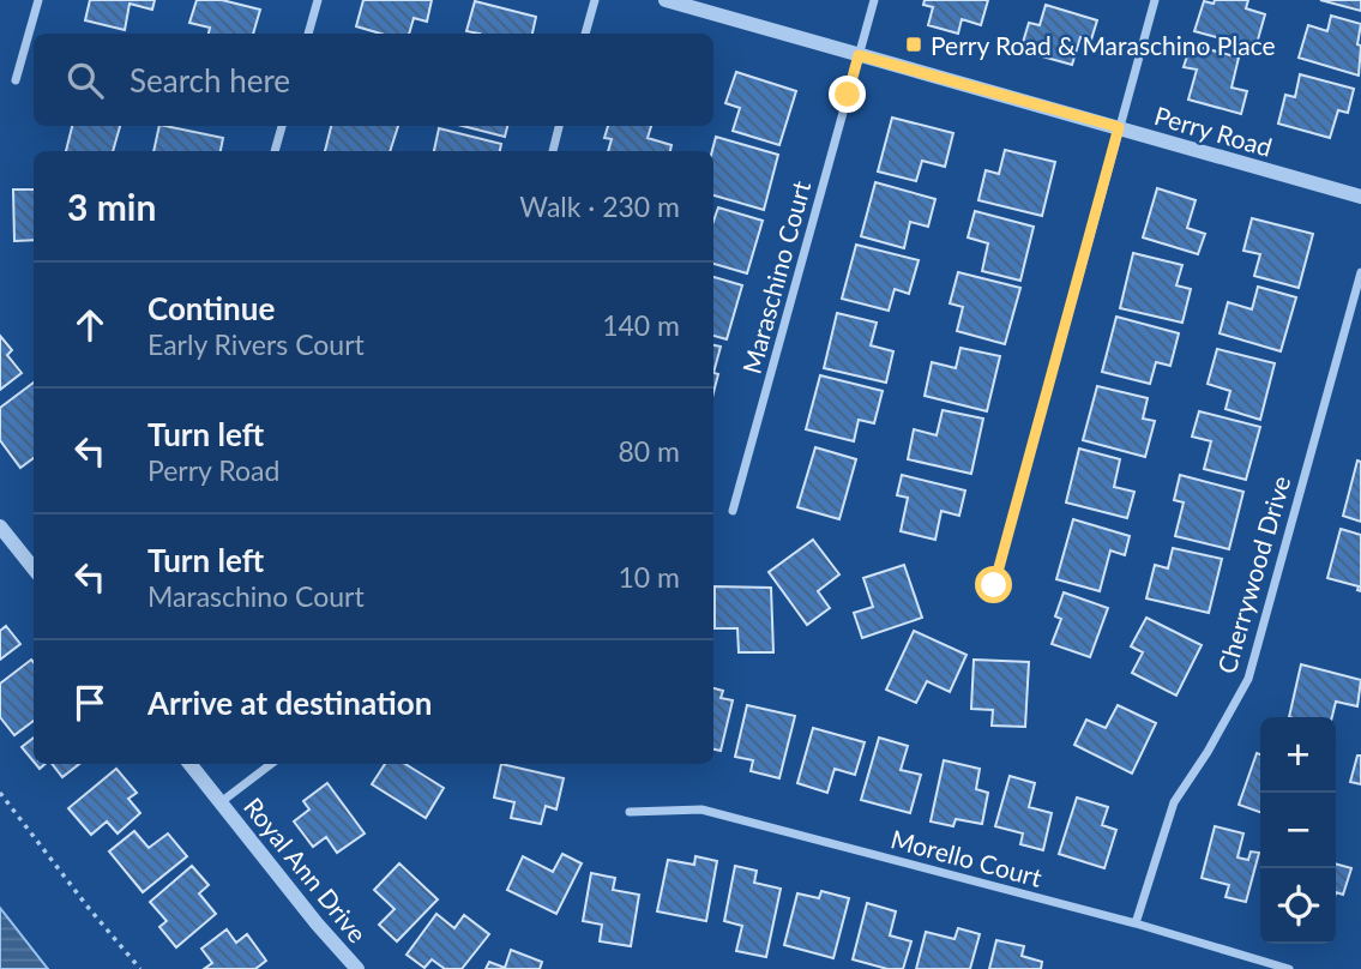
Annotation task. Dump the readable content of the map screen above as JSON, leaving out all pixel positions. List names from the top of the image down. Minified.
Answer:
{"streets":{"street":["Perry Road","Maraschino Court","Cherrywood Drive","Morello Court","Royal Ann Drive"]},"crossings":[["Perry Road","Maraschino Court"],["Cherrywood Drive","Morello Court"]],"places":{"transit":["Perry Road & Maraschino Place"]},"page":{"search":"Search here","heading":["3 min","Walk · 230 m"],"list":[["Continue","Early Rivers Court","140 m"],["Turn left","Perry Road","80 m"],["Turn left","Maraschino Court","10 m"],"Arrive at destination"],"map_buttons":["+","−"]}}
